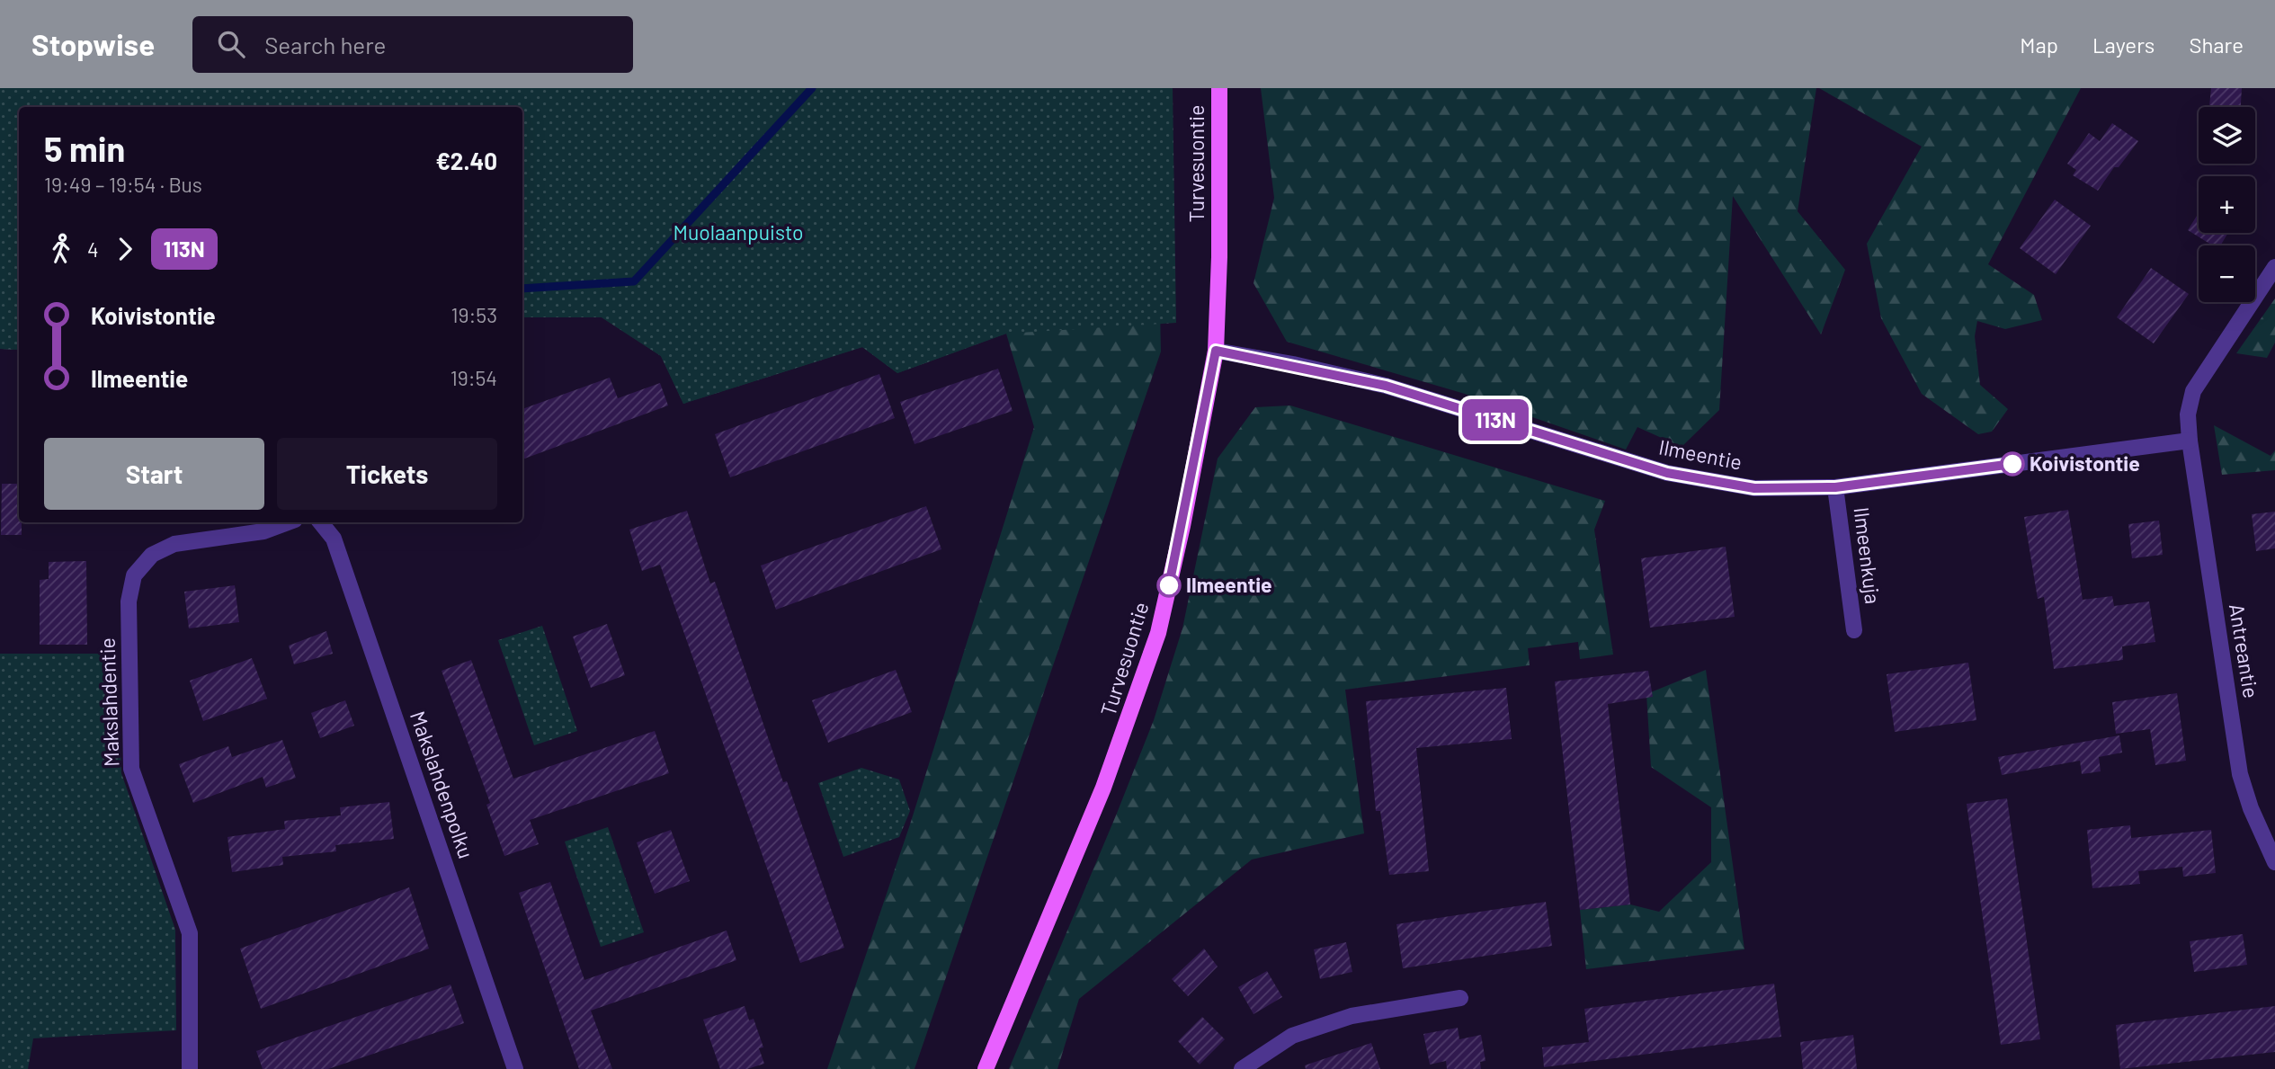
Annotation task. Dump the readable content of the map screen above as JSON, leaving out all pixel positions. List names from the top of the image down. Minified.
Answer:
{"streets":{"main road":["Turvesuontie"],"street":["Ilmeentie","Ilmeenkuja","Antreantie","Makslahdentie","Makslahdenpolku"]},"crossings":[["Turvesuontie","Ilmeentie"],["Ilmeentie","Ilmeenkuja"],["Ilmeentie","Antreantie"]],"parks":["Muolaanpuisto"],"places":["Koivistontie","Ilmeentie"],"lines":["bus line 113N"],"page":{"header":"Stopwise","search":"Search here","nav":["Map","Layers","Share"],"on_map":"113N","map_buttons":["+","−"],"heading":["5 min","19:49 – 19:54 · Bus","€2.40"],"legs":["4","113N"],"list":[{"name":"Koivistontie","value":"19:53"},{"name":"Ilmeentie","value":"19:54"}],"buttons":["Start","Tickets"]}}
